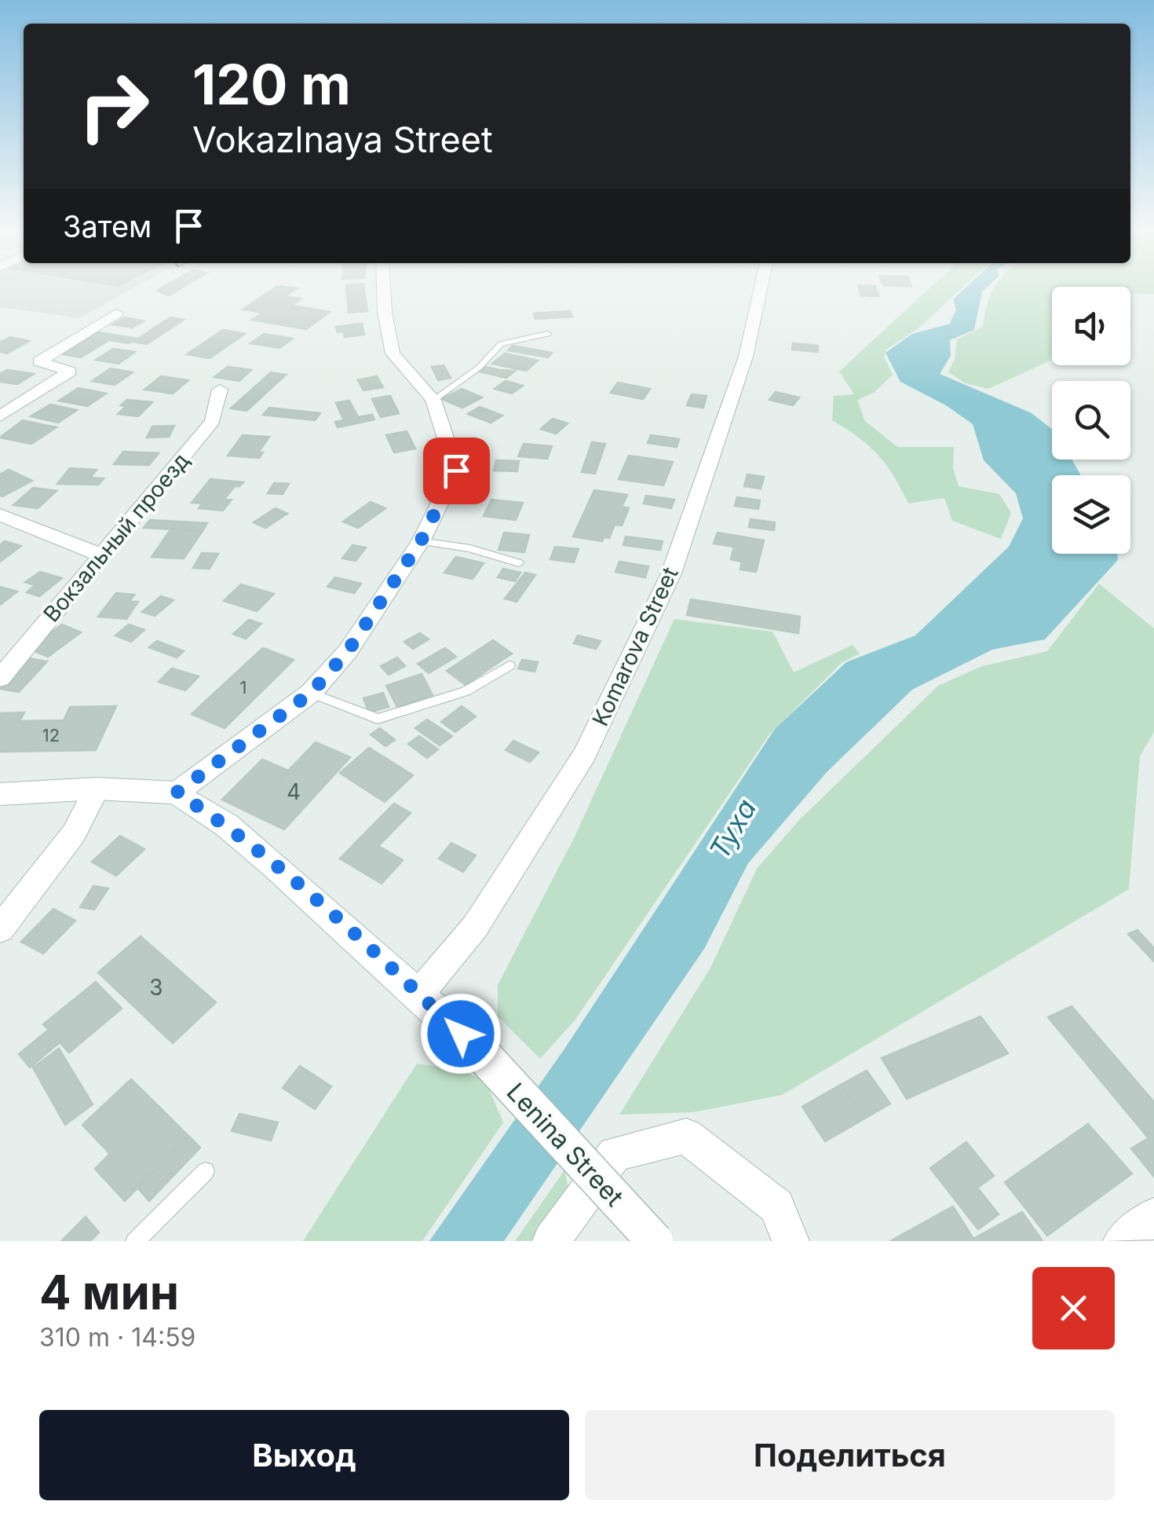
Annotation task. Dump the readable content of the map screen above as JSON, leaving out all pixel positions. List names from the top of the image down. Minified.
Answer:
{"streets":{"main road":["Lenina Street"],"street":["Вокзальный проезд","Komarova Street"]},"crossings":[["Komarova Street","Lenina Street"]],"water":["Туха"],"house_numbers":["1","12","4","3"],"page":{"turn":["120 m","Vokazlnaya Street"],"then":"Затем","heading":["4 мин","310 m · 14:59"],"buttons":["Выход","Поделиться"]}}
